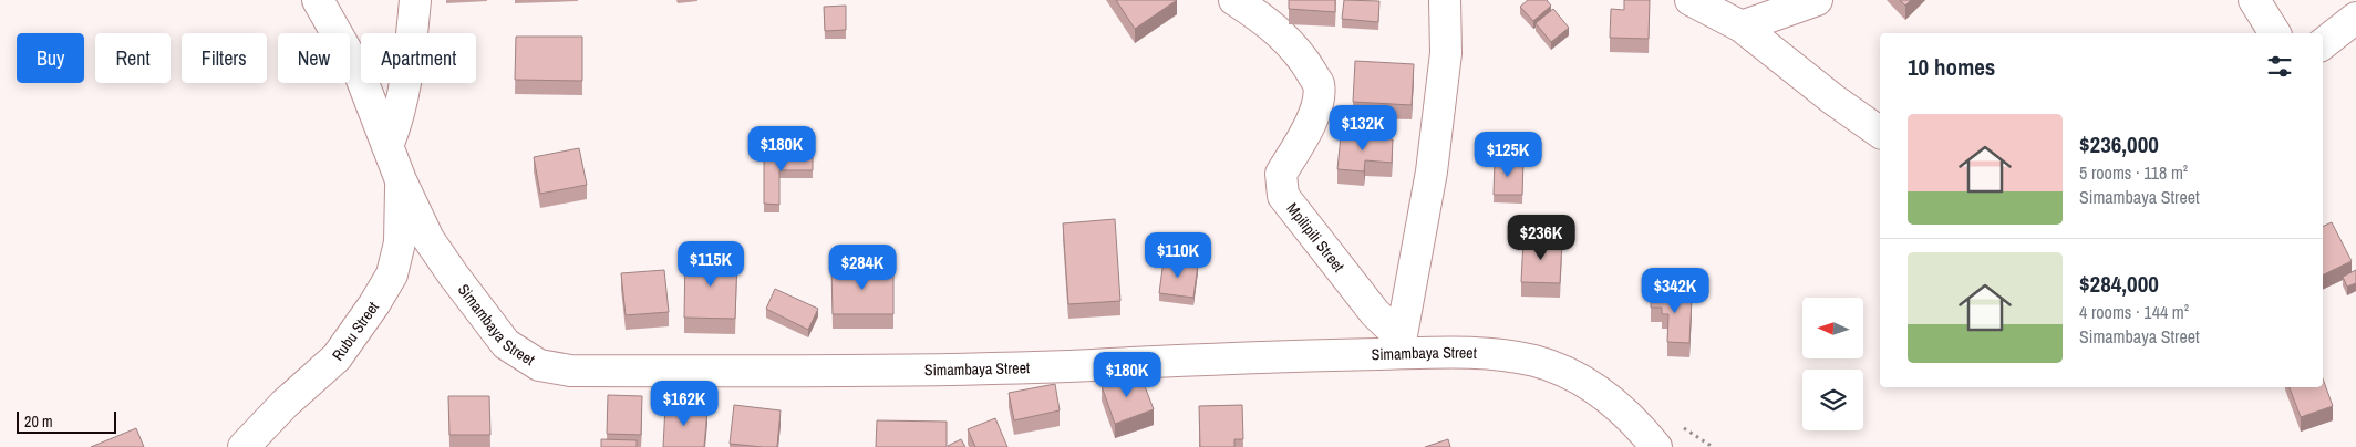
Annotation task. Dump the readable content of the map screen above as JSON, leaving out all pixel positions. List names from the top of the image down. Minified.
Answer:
{"streets":{"street":["Mpilipili Street","Simambaya Street","Rubu Street"]},"crossings":[["Mpilipili Street","Simambaya Street"],["Simambaya Street","Rubu Street"]],"scale_bar":"20 m","north":"left","page":{"chip":["Buy","Rent","Filters","New","Apartment"],"heading":"10 homes","list":[{"name":"$236,000","note":"5 rooms · 118 m² · Simambaya Street"},{"name":"$284,000","note":"4 rooms · 144 m² · Simambaya Street"}],"price":["$132K","$180K","$125K","$236K","$110K","$115K","$284K","$342K","$180K","$162K"],"scale":"20 m"}}
